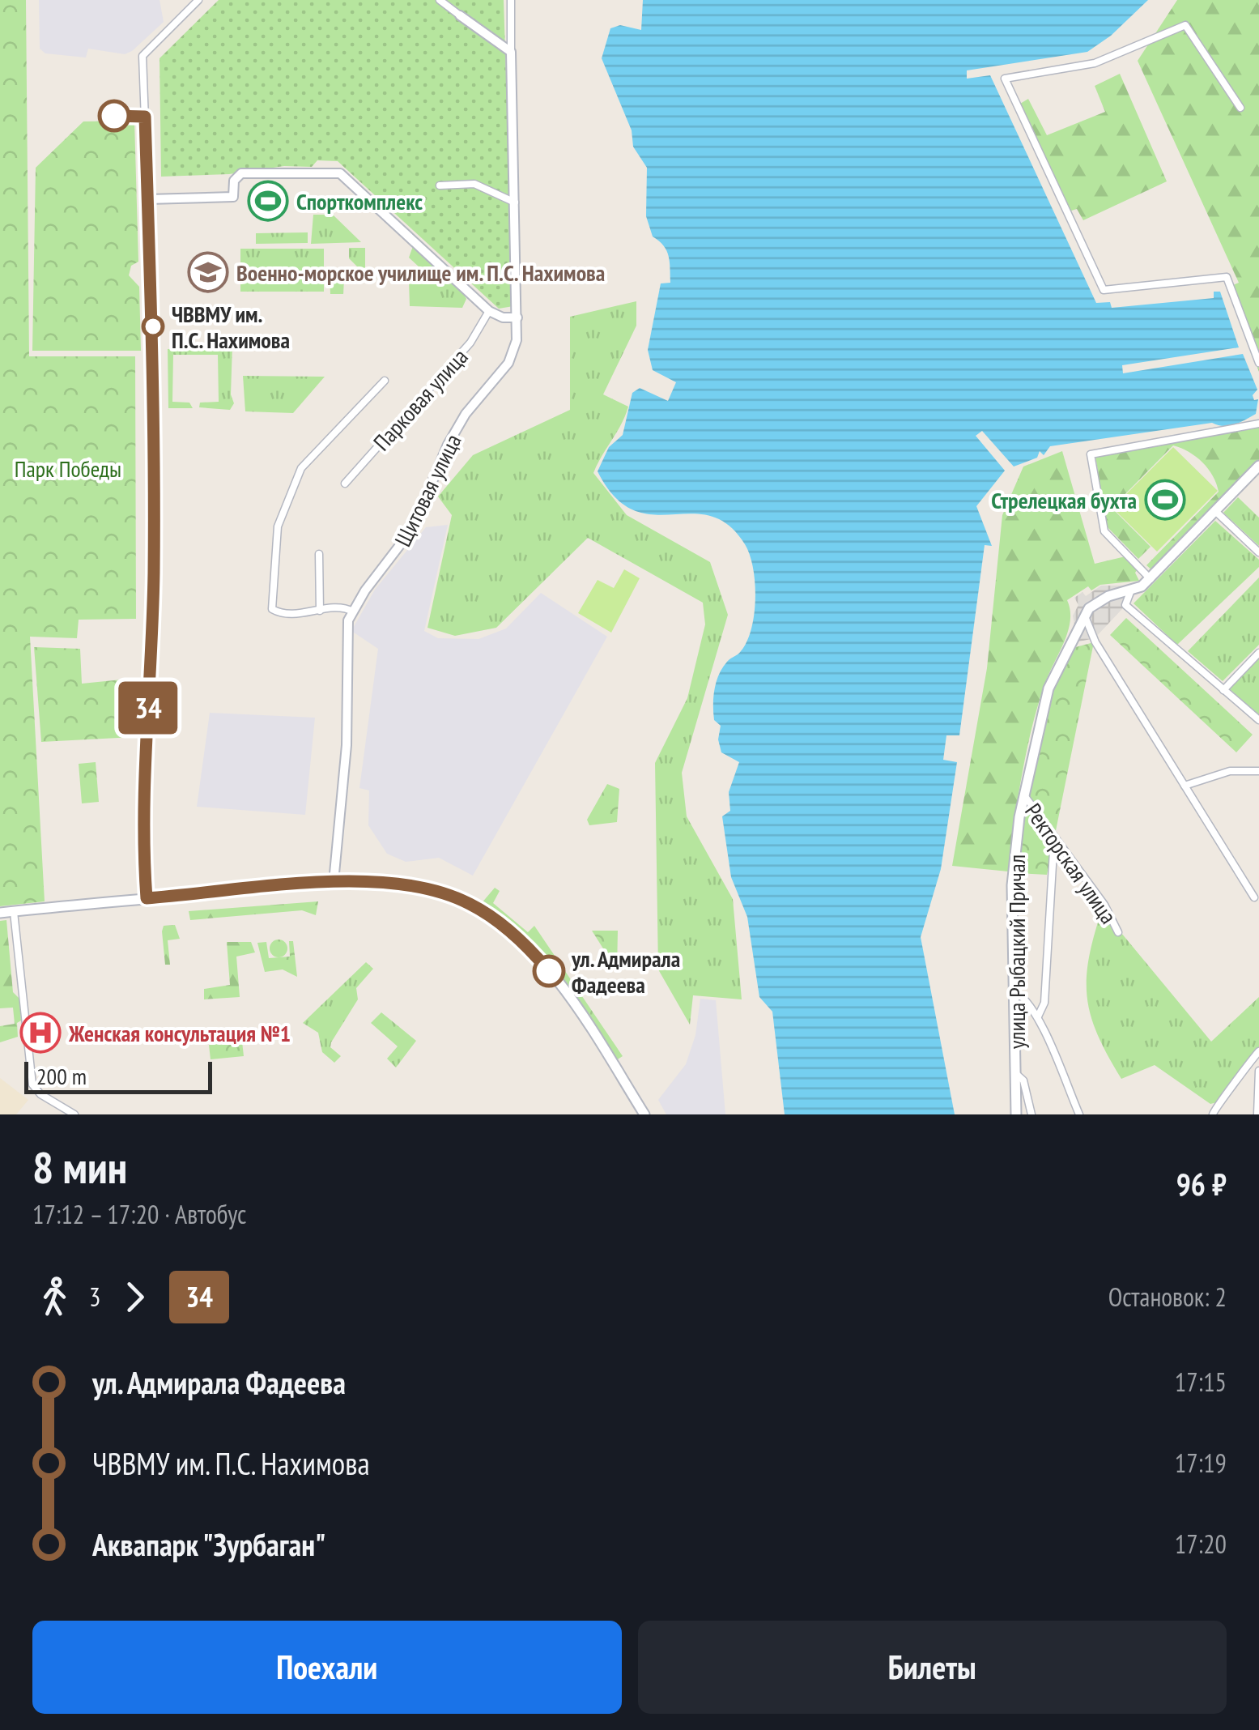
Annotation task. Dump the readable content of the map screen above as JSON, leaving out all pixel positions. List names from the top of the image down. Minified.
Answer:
{"streets":{"main road":["улица Рыбацкий Причал"],"street":["Парковая улица","Щитовая улица","Ректорская улица"]},"crossings":[["Парковая улица","Щитовая улица"],["Ректорская улица","улица Рыбацкий Причал"]],"parks":["Парк Победы"],"places":{"sports":["Спорткомплекс","Стрелецкая бухта"],"school or university":["Военно-морское училище им. П.С. Нахимова"],"other":["ЧВВМУ им. П.С. Нахимова","ул. Адмирала Фадеева"],"hospital":["Женская консультация №1"]},"lines":["bus line 34"],"scale_bar":"200 m","page":{"on_map":"34","scale":"200 m","heading":["8 мин","17:12 – 17:20 · Автобус","96 ₽"],"legs":["3","34","Остановок: 2"],"list":[{"name":"ул. Адмирала Фадеева","value":"17:15"},{"name":"ЧВВМУ им. П.С. Нахимова","value":"17:19"},{"name":"Аквапарк \"Зурбаган\"","value":"17:20"}],"buttons":["Поехали","Билеты"]}}
